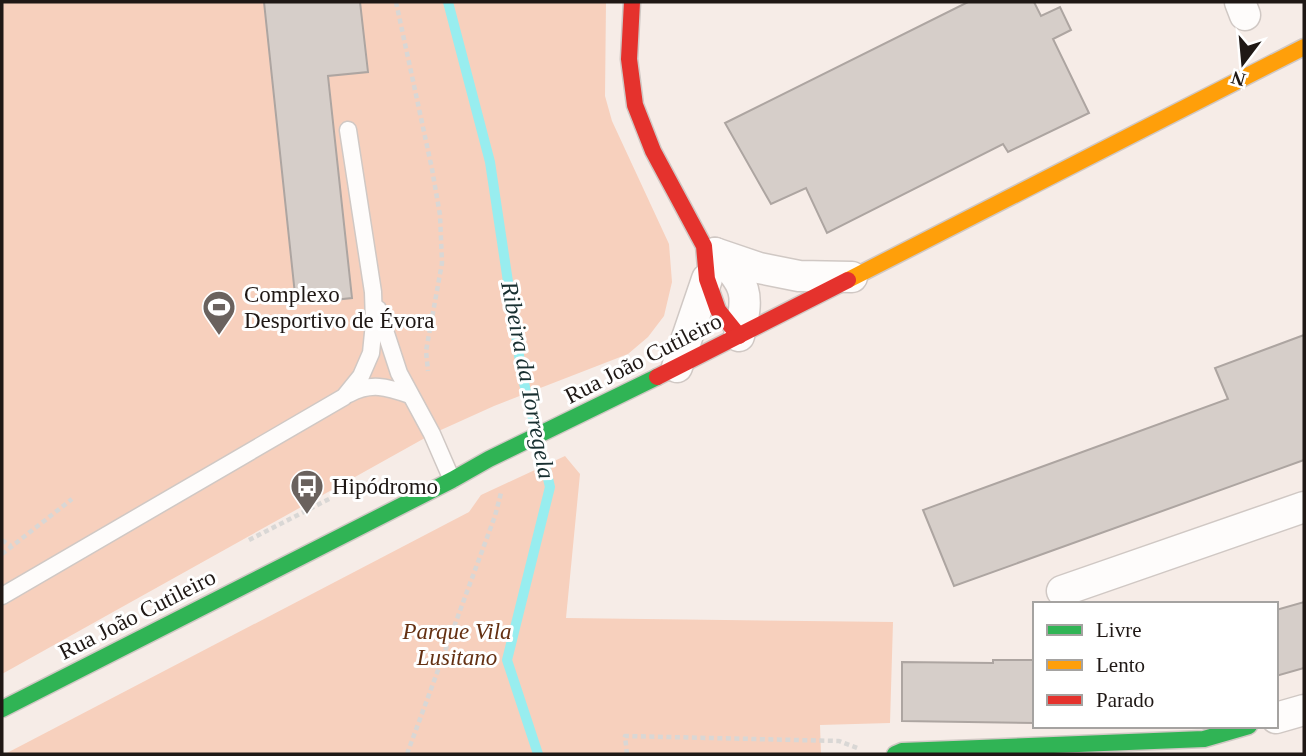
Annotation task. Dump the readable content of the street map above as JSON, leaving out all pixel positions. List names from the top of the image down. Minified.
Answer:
{"streets":{"main road":["Rua João Cutileiro"]},"water":["Ribeira da Torregela"],"parks":["Parque Vila Lusitano"],"places":{"sports":["Complexo Desportivo de Évora"],"bus stop":["Hipódromo"]},"legend":["Livre","Lento","Parado"],"north":"bottom"}
